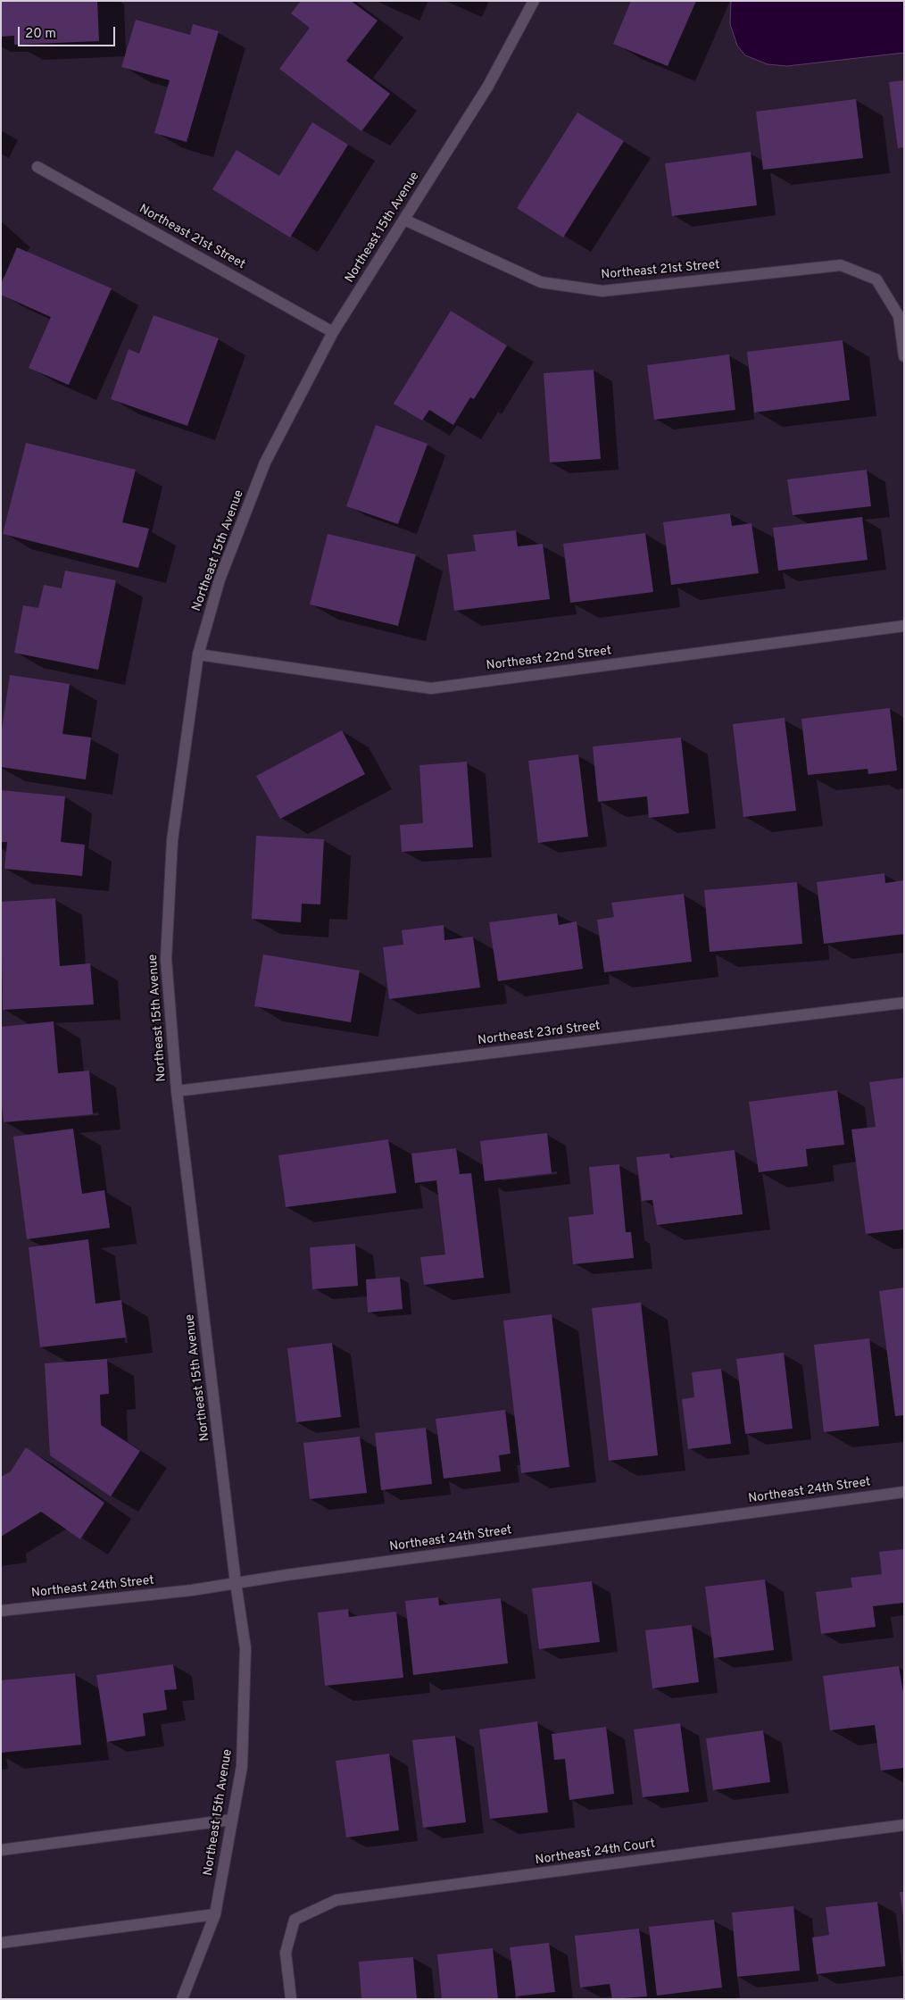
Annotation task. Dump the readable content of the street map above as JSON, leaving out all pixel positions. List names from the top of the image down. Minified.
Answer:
{"streets":{"street":["Northeast 15th Avenue","Northeast 21st Street","Northeast 22nd Street","Northeast 23rd Street","Northeast 24th Street","Northeast 24th Court"]},"crossings":[["Northeast 15th Avenue","Northeast 21st Street"],["Northeast 15th Avenue","Northeast 22nd Street"],["Northeast 15th Avenue","Northeast 23rd Street"],["Northeast 15th Avenue","Northeast 24th Street"]],"scale_bar":"20 m"}
